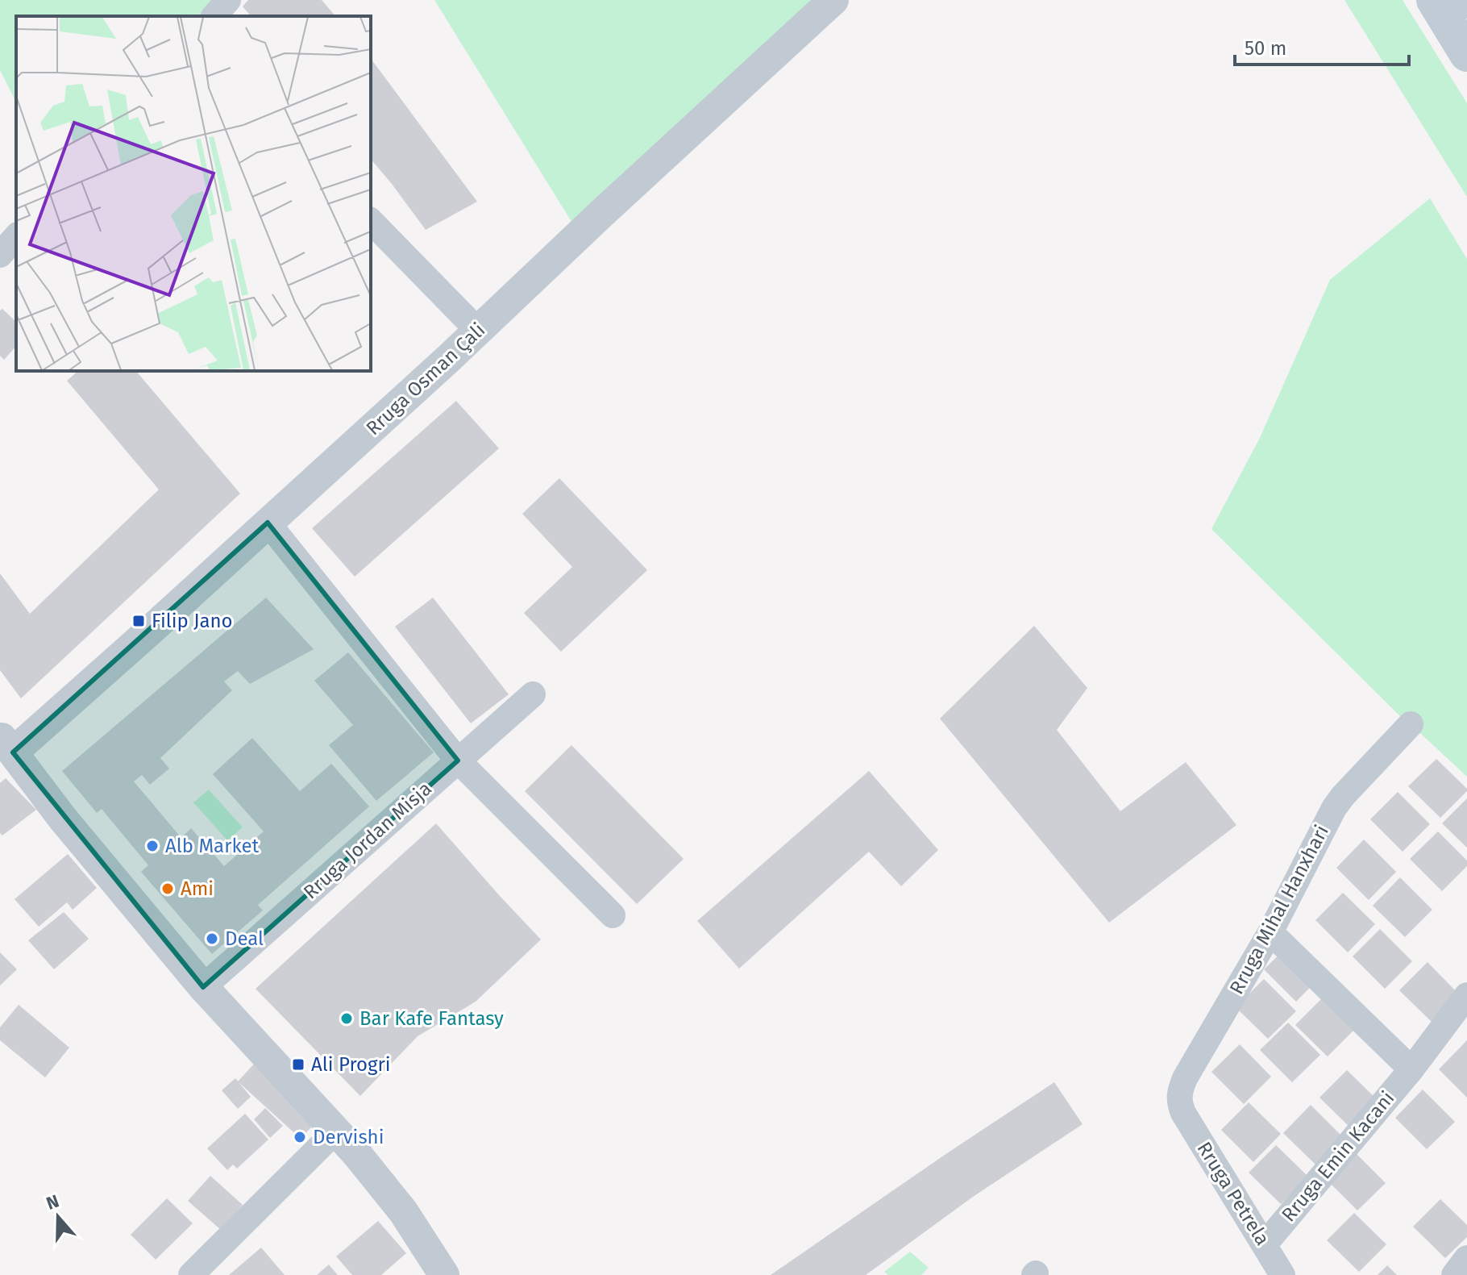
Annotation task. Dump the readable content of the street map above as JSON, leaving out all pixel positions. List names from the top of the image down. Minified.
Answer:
{"streets":{"street":["Rruga Osman Çali","Rruga Jordan Misja","Rruga Mihal Hanxhari","Rruga Emin Kacani","Rruga Petrela"]},"crossings":[["Rruga Mihal Hanxhari","Rruga Petrela"],["Rruga Emin Kacani","Rruga Petrela"]],"places":{"transit":["Filip Jano","Ali Progri"],"other":["Alb Market","Ami","Deal","Bar Kafe Fantasy","Dervishi"]},"scale_bar":"50 m","north":"top"}
